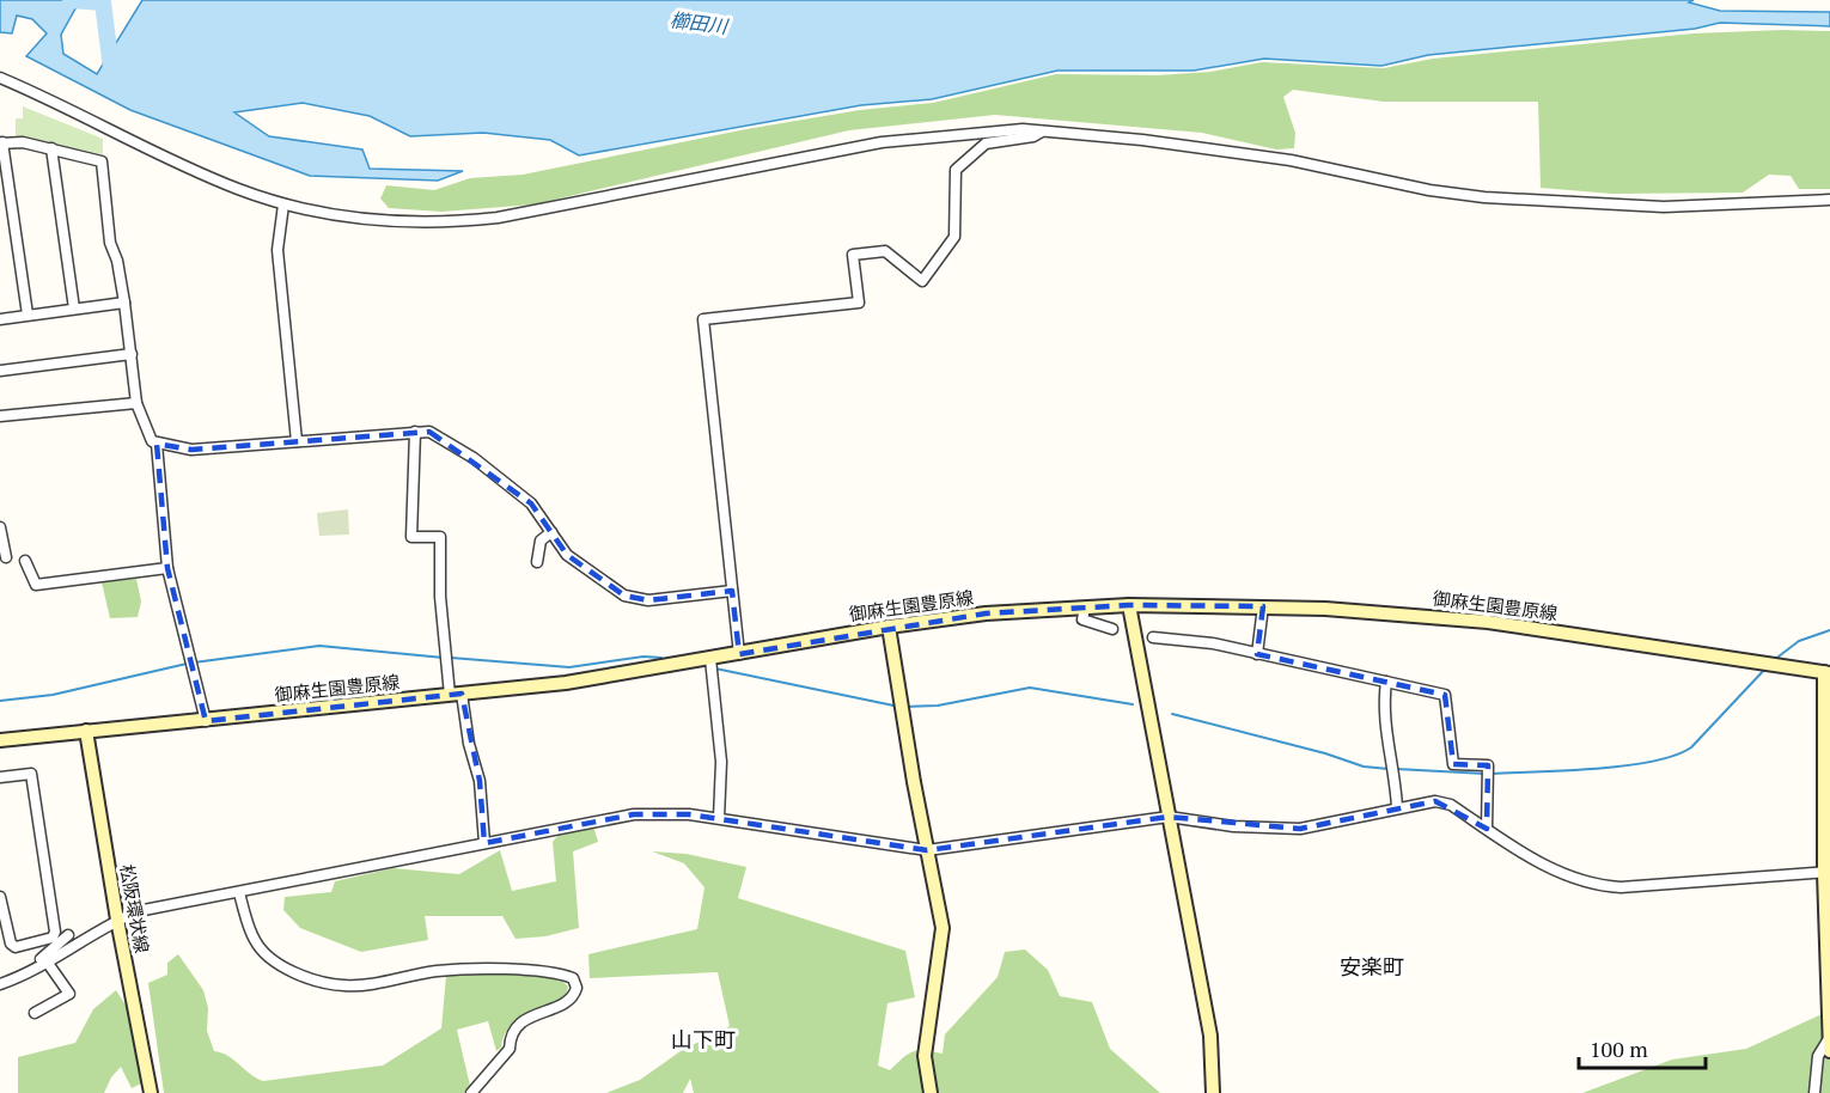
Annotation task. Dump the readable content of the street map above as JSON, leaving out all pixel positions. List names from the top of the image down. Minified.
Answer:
{"streets":{"main road":["御麻生園豊原線","松阪環状線"]},"crossings":[["御麻生園豊原線","松阪環状線"]],"districts":["安楽町","山下町"],"water":["櫛田川"],"scale_bar":"100 m"}
